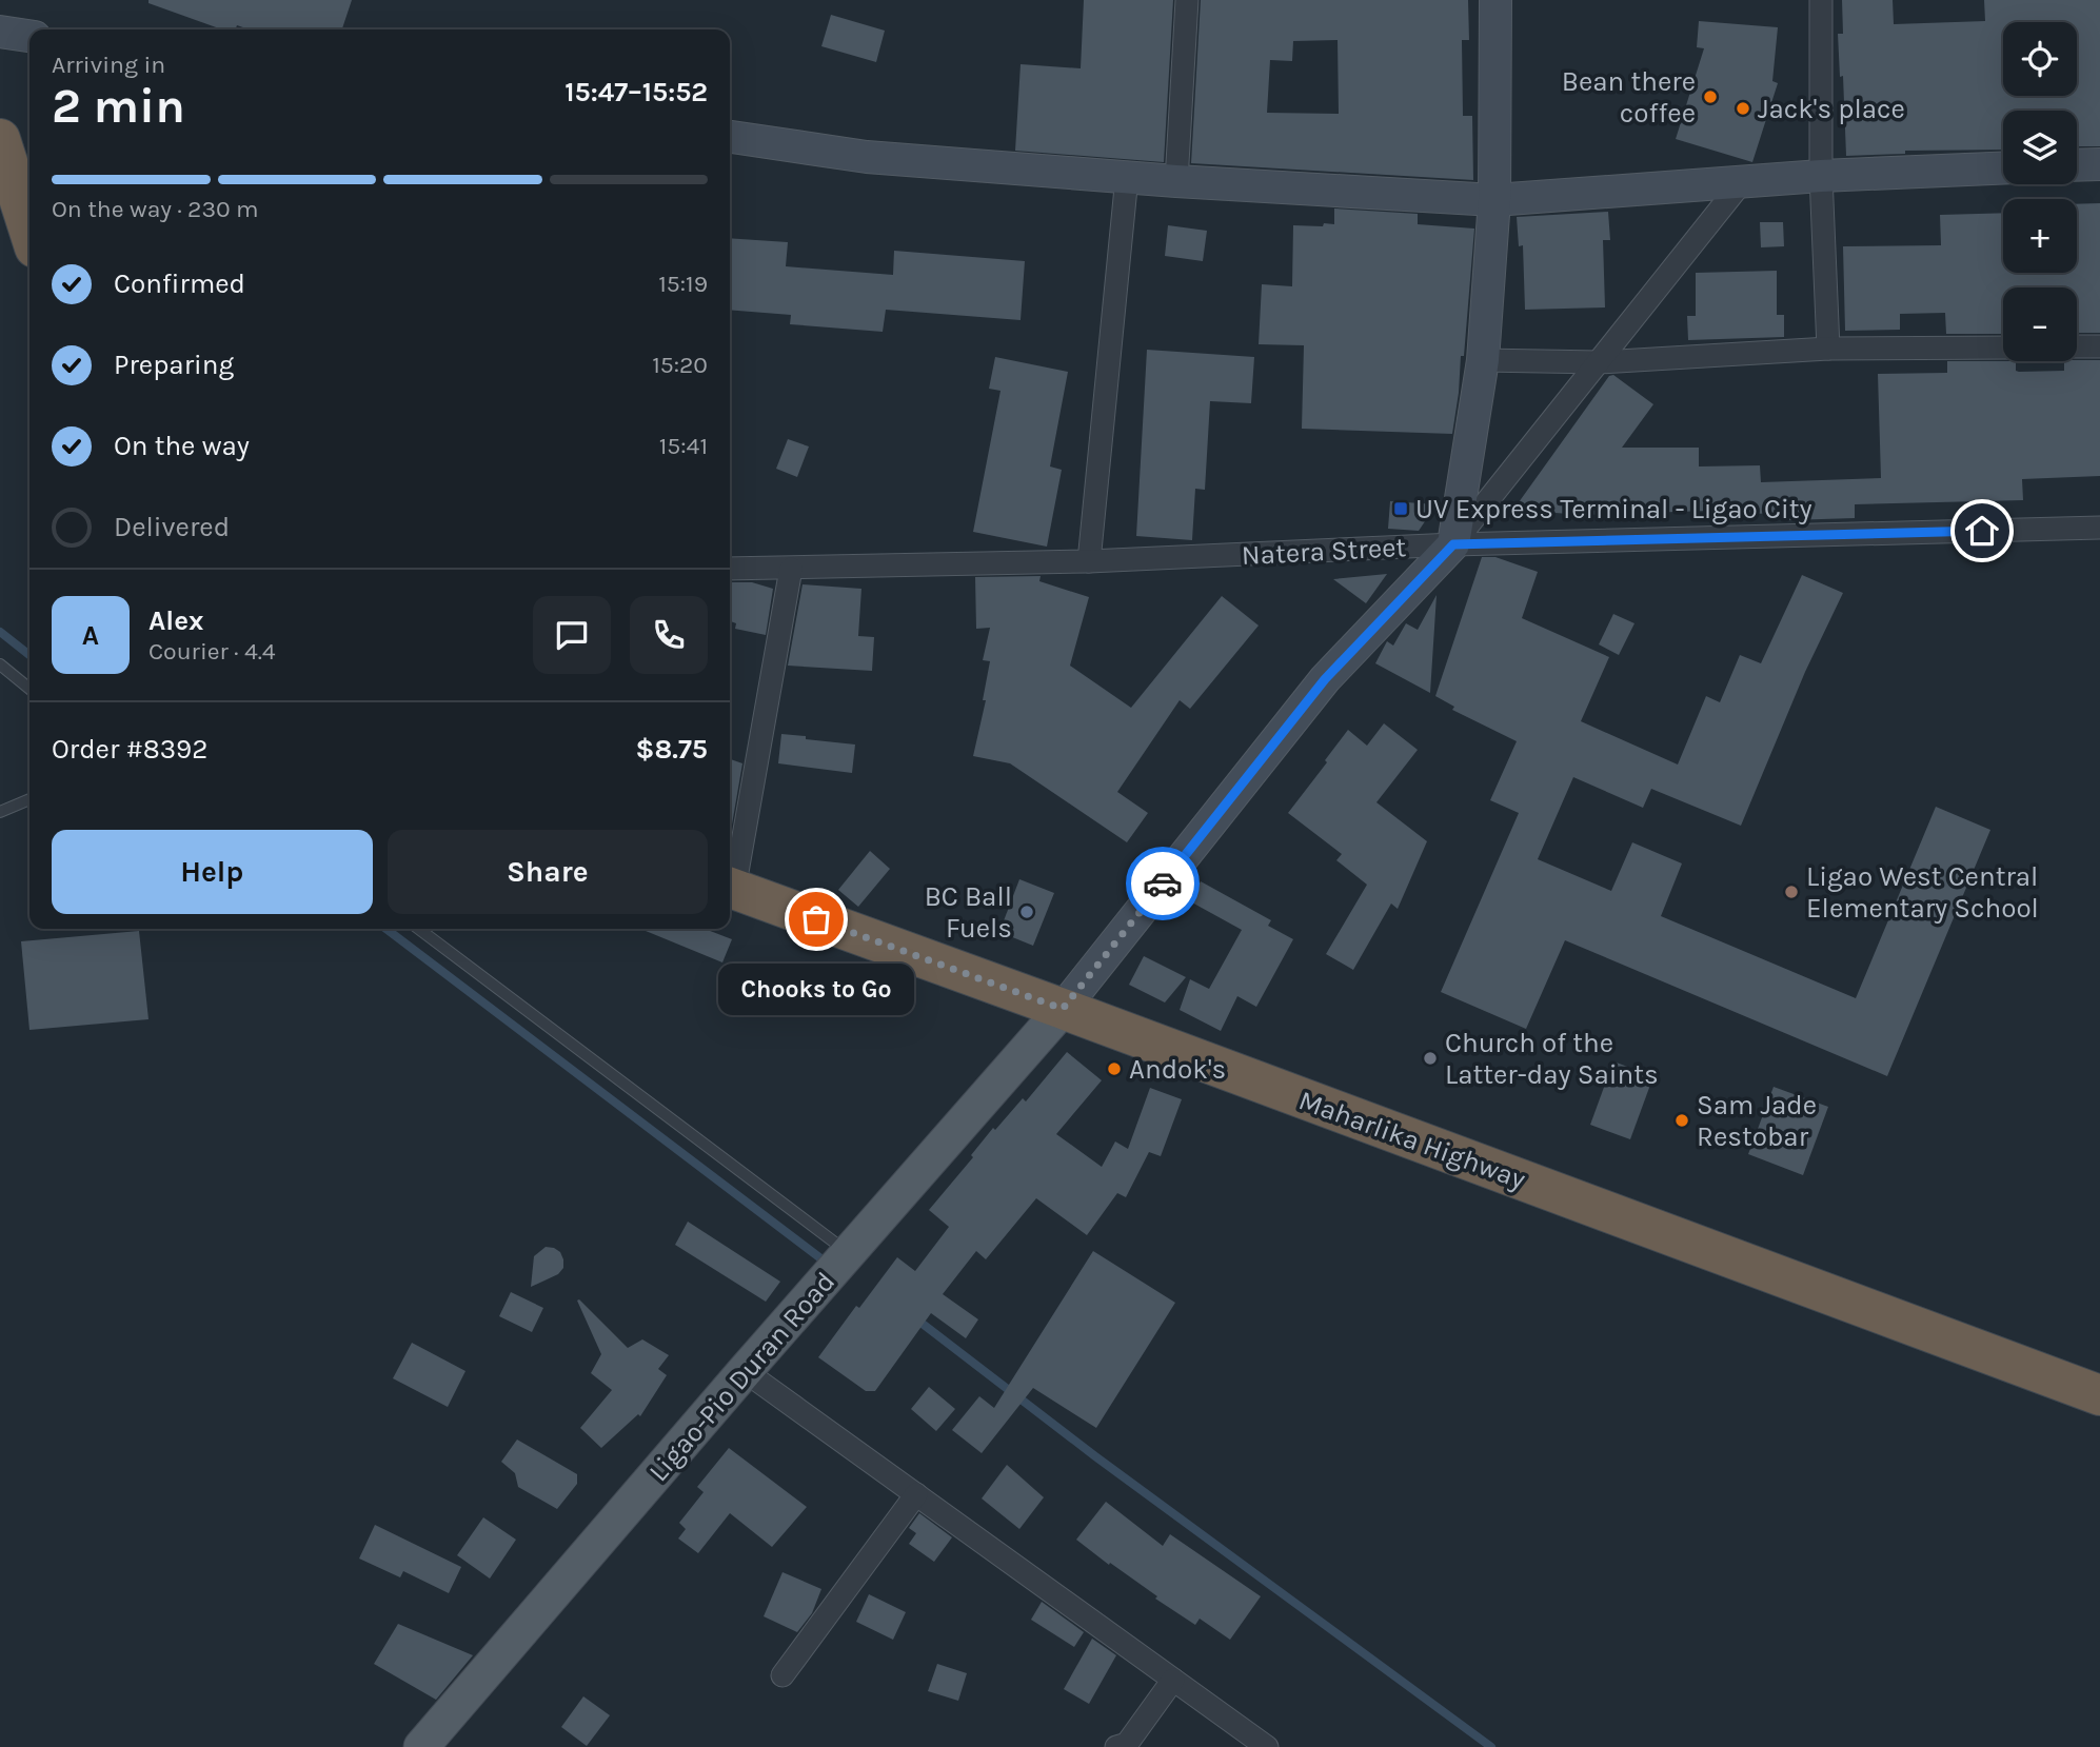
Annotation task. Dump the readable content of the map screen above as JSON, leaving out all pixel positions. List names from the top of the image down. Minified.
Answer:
{"streets":{"highway":["Maharlika Highway"],"main road":["Ligao-Pio Duran Road"],"street":["Natera Street"]},"crossings":[["Maharlika Highway","Ligao-Pio Duran Road"]],"places":{"other":["Bean there coffee","Jack's place","Ligao West Central Elementary School","BC Ball Fuels","Chooks to Go","Church of the Latter-day Saints","Andok's","Sam Jade Restobar"],"transit":["UV Express Terminal - Ligao City"]},"page":{"map_buttons":["+","−"],"heading":["2 min","Arriving in","15:47–15:52"],"panel":["Alex","Courier · 4.4","Order #8392","$8.75"],"bar":"On the way · 230 m","list":[["Confirmed","15:19"],["Preparing","15:20"],["On the way","15:41"],"Delivered"],"round":"A","buttons":["Help","Share"],"bubble":"Chooks to Go"}}
